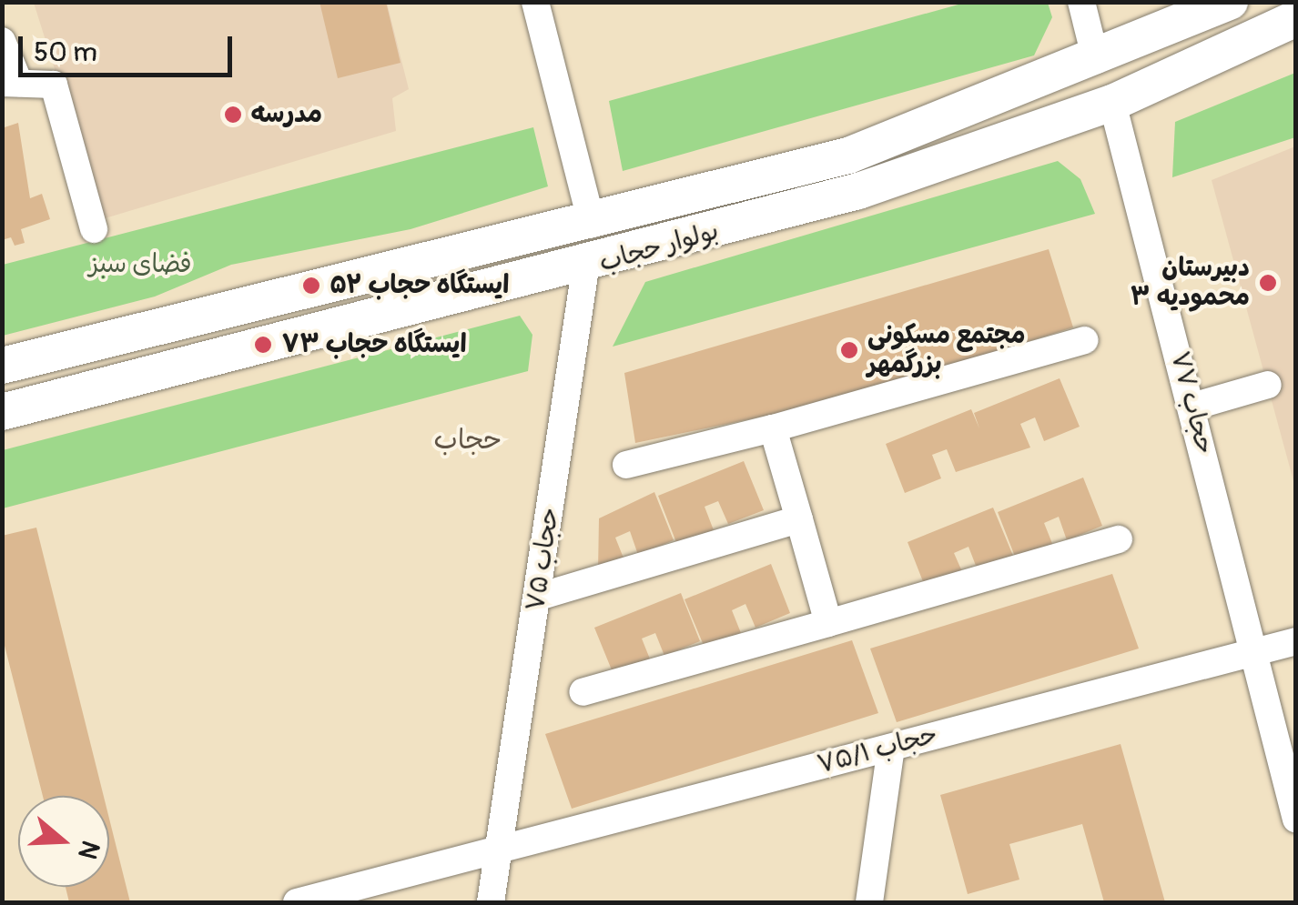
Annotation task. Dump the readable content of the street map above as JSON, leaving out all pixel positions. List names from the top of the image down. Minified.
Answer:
{"streets":{"main road":["بولوار حجاب"],"street":["حجاب ۷۷","حجاب ۷۵","حجاب ۷۵/۱"]},"crossings":[["بولوار حجاب","حجاب ۷۷"],["بولوار حجاب","حجاب ۷۵"],["حجاب ۷۷","حجاب ۷۵/۱"],["حجاب ۷۵","حجاب ۷۵/۱"]],"districts":["حجاب"],"parks":["فضای سبز"],"places":["مدرسه","دبیرستان محمودیه ۳","ایستگاه حجاب ۵۲","ایستگاه حجاب ۷۳","مجتمع مسکونی بزرگمهر"],"scale_bar":"50 m","north":"right"}
